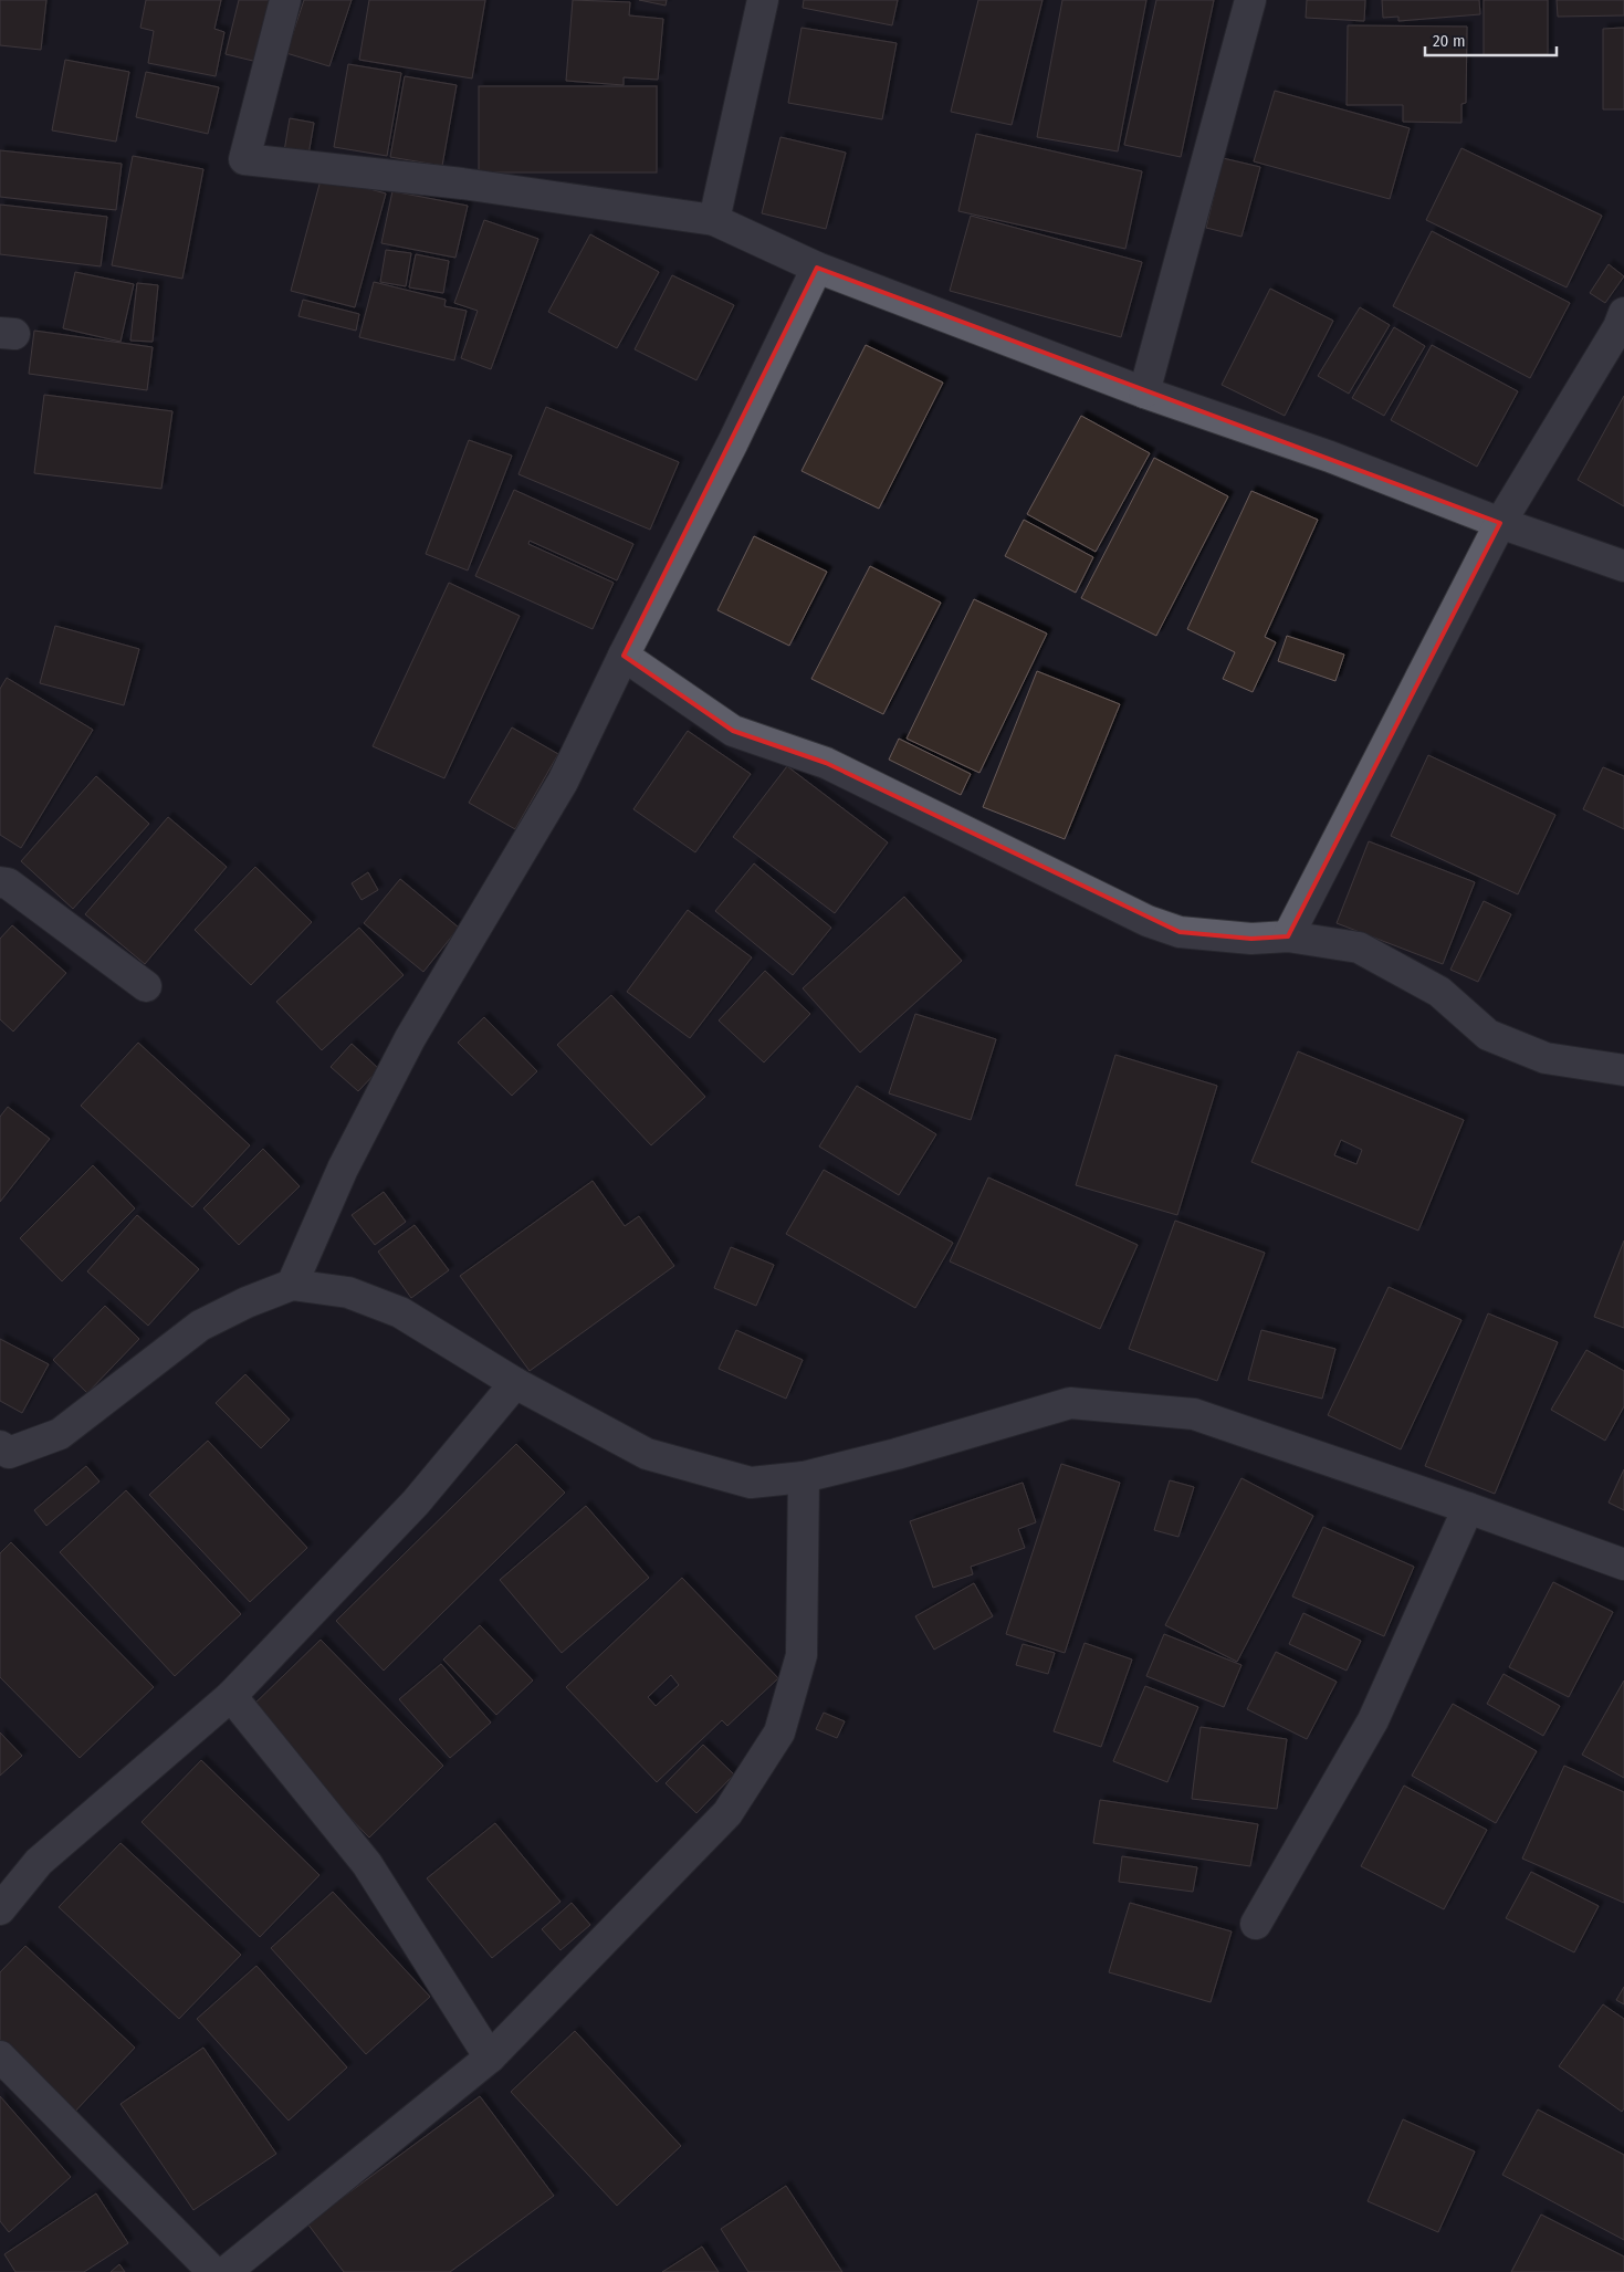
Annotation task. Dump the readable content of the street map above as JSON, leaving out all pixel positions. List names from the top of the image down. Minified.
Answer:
{"scale_bar":"20 m"}
